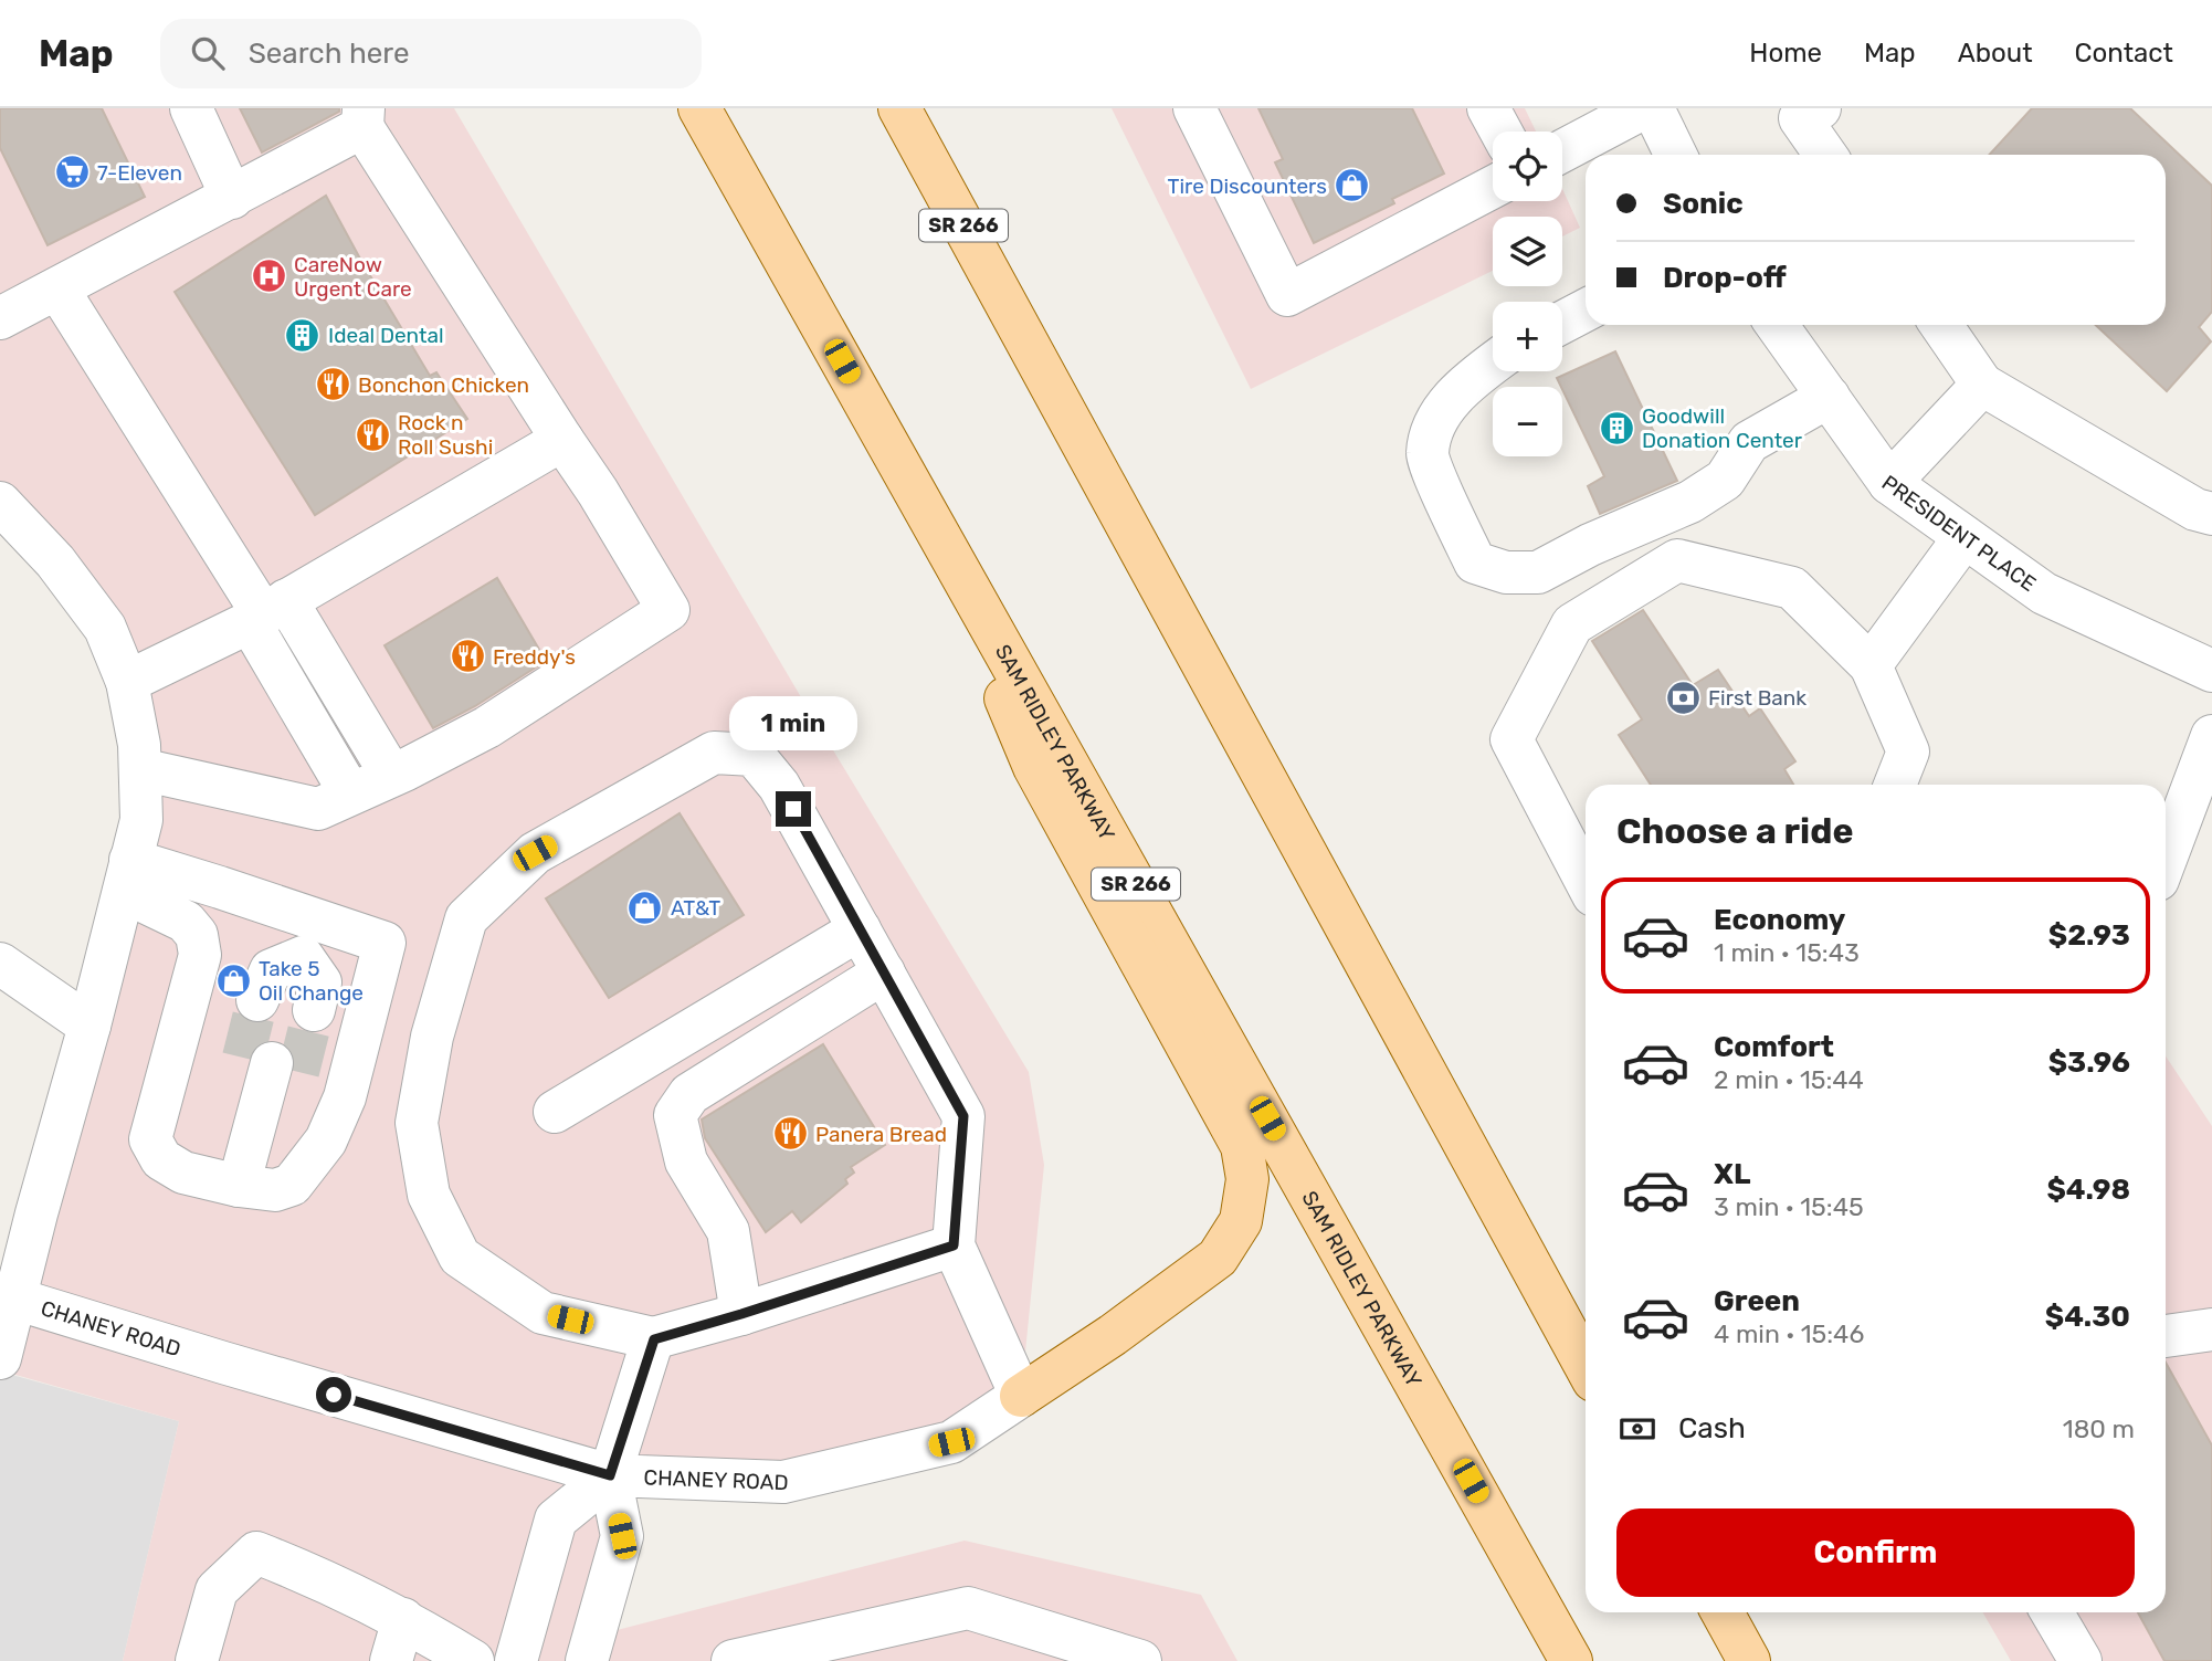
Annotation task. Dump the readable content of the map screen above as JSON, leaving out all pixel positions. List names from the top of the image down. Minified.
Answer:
{"streets":{"main road":["SR 266","SAM RIDLEY PARKWAY"],"street":["PRESIDENT PLACE","CHANEY ROAD"]},"places":{"supermarket":["7-Eleven"],"shop":["Tire Discounters","AT&T","Take 5 Oil Change"],"hospital":["CareNow Urgent Care"],"building":["Ideal Dental","Goodwill Donation Center"],"restaurant":["Bonchon Chicken","Rock n Roll Sushi","Freddy's","Panera Bread"],"bank":["First Bank"]},"page":{"header":"Map","search":"Search here","nav":["Home","Map","About","Contact"],"map_buttons":["+","−"],"banner":["Sonic","Drop-off"],"bubble":"1 min","heading":"Choose a ride","list":[{"name":"Economy","note":"1 min · 15:43","value":"$2.93"},{"name":"Comfort","note":"2 min · 15:44","value":"$3.96"},{"name":"XL","note":"3 min · 15:45","value":"$4.98"},{"name":"Green","note":"4 min · 15:46","value":"$4.30"}],"pay":["Cash","180 m"],"buttons":"Confirm"}}
